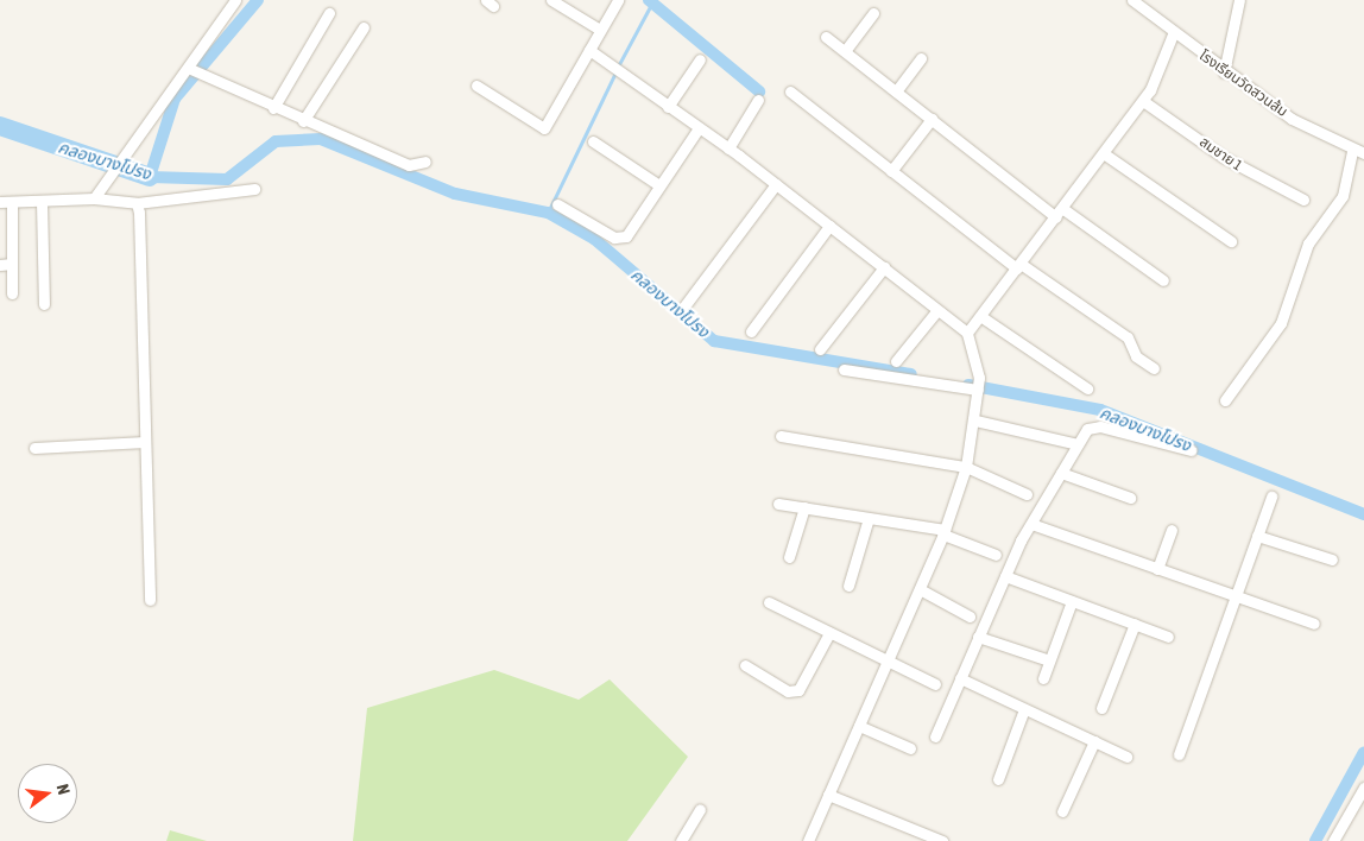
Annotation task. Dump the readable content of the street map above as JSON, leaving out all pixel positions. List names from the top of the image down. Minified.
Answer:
{"streets":{"street":["โรงเรียนวัดสวนส้ม","สมชาย 1"]},"water":["คลองบางโปรง"],"north":"right"}
